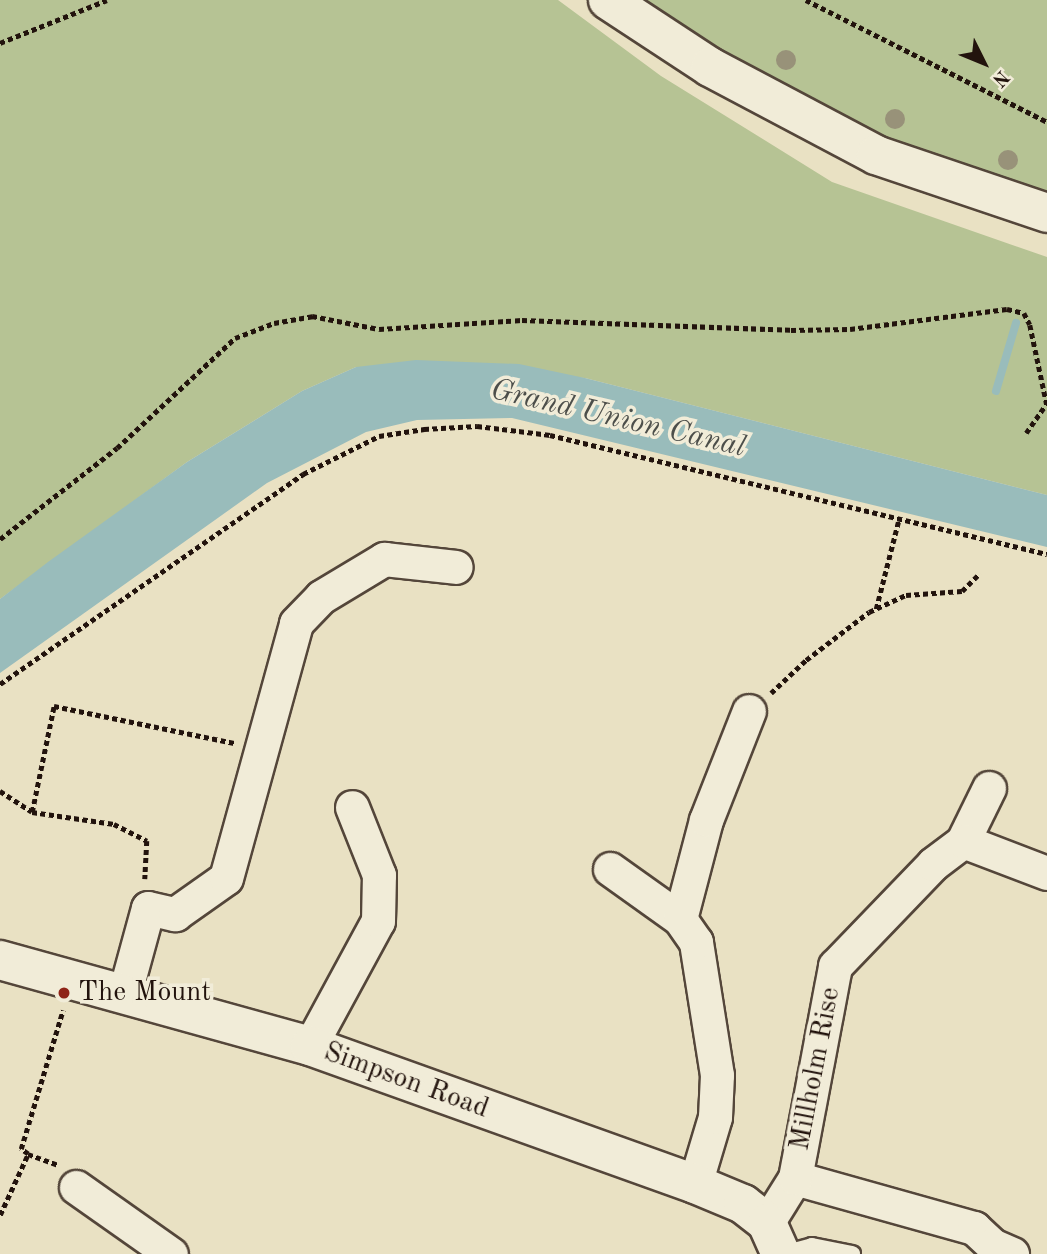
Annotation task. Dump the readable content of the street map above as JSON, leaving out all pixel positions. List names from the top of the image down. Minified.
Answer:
{"streets":{"street":["Millholm Rise","Simpson Road"]},"crossings":[["Millholm Rise","Simpson Road"]],"water":["Grand Union Canal"],"places":["The Mount"],"north":"bottom right"}
